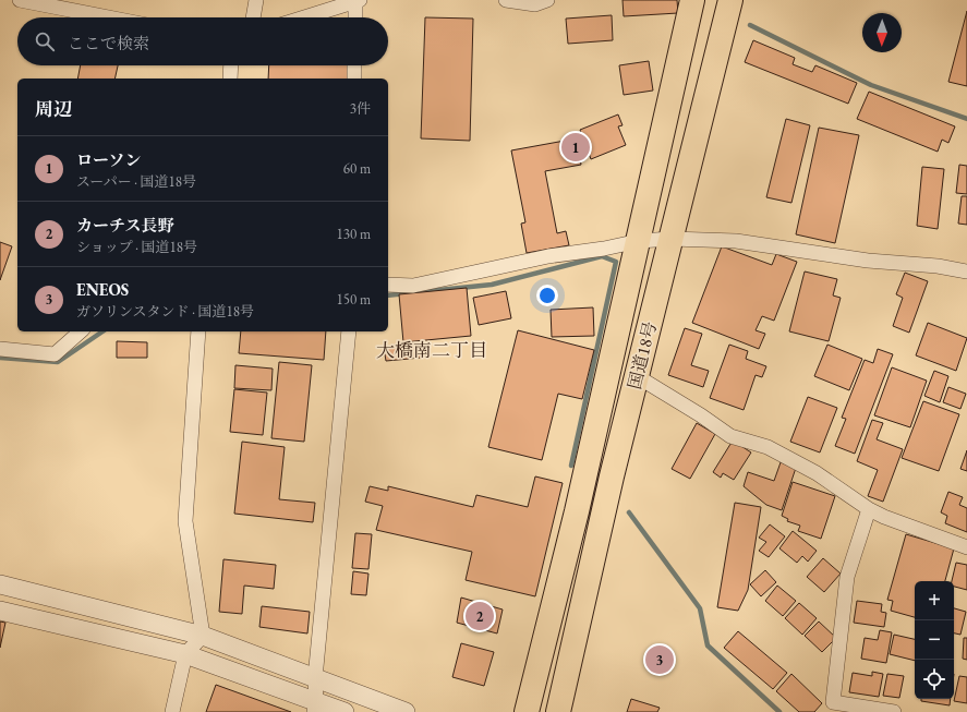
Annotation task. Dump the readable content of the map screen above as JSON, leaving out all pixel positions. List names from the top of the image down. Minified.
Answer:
{"streets":{"highway":["国道18号"]},"districts":["大橋南二丁目"],"north":"bottom","page":{"search":"ここで検索","heading":["周辺","3件"],"pins":["1","2","3"],"list":[{"mark":"1","name":"ローソン","note":"スーパー · 国道18号","value":"60 m"},{"mark":"2","name":"カーチス長野","note":"ショップ · 国道18号","value":"130 m"},{"mark":"3","name":"ENEOS","note":"ガソリンスタンド · 国道18号","value":"150 m"}],"map_buttons":["+","−"]}}
